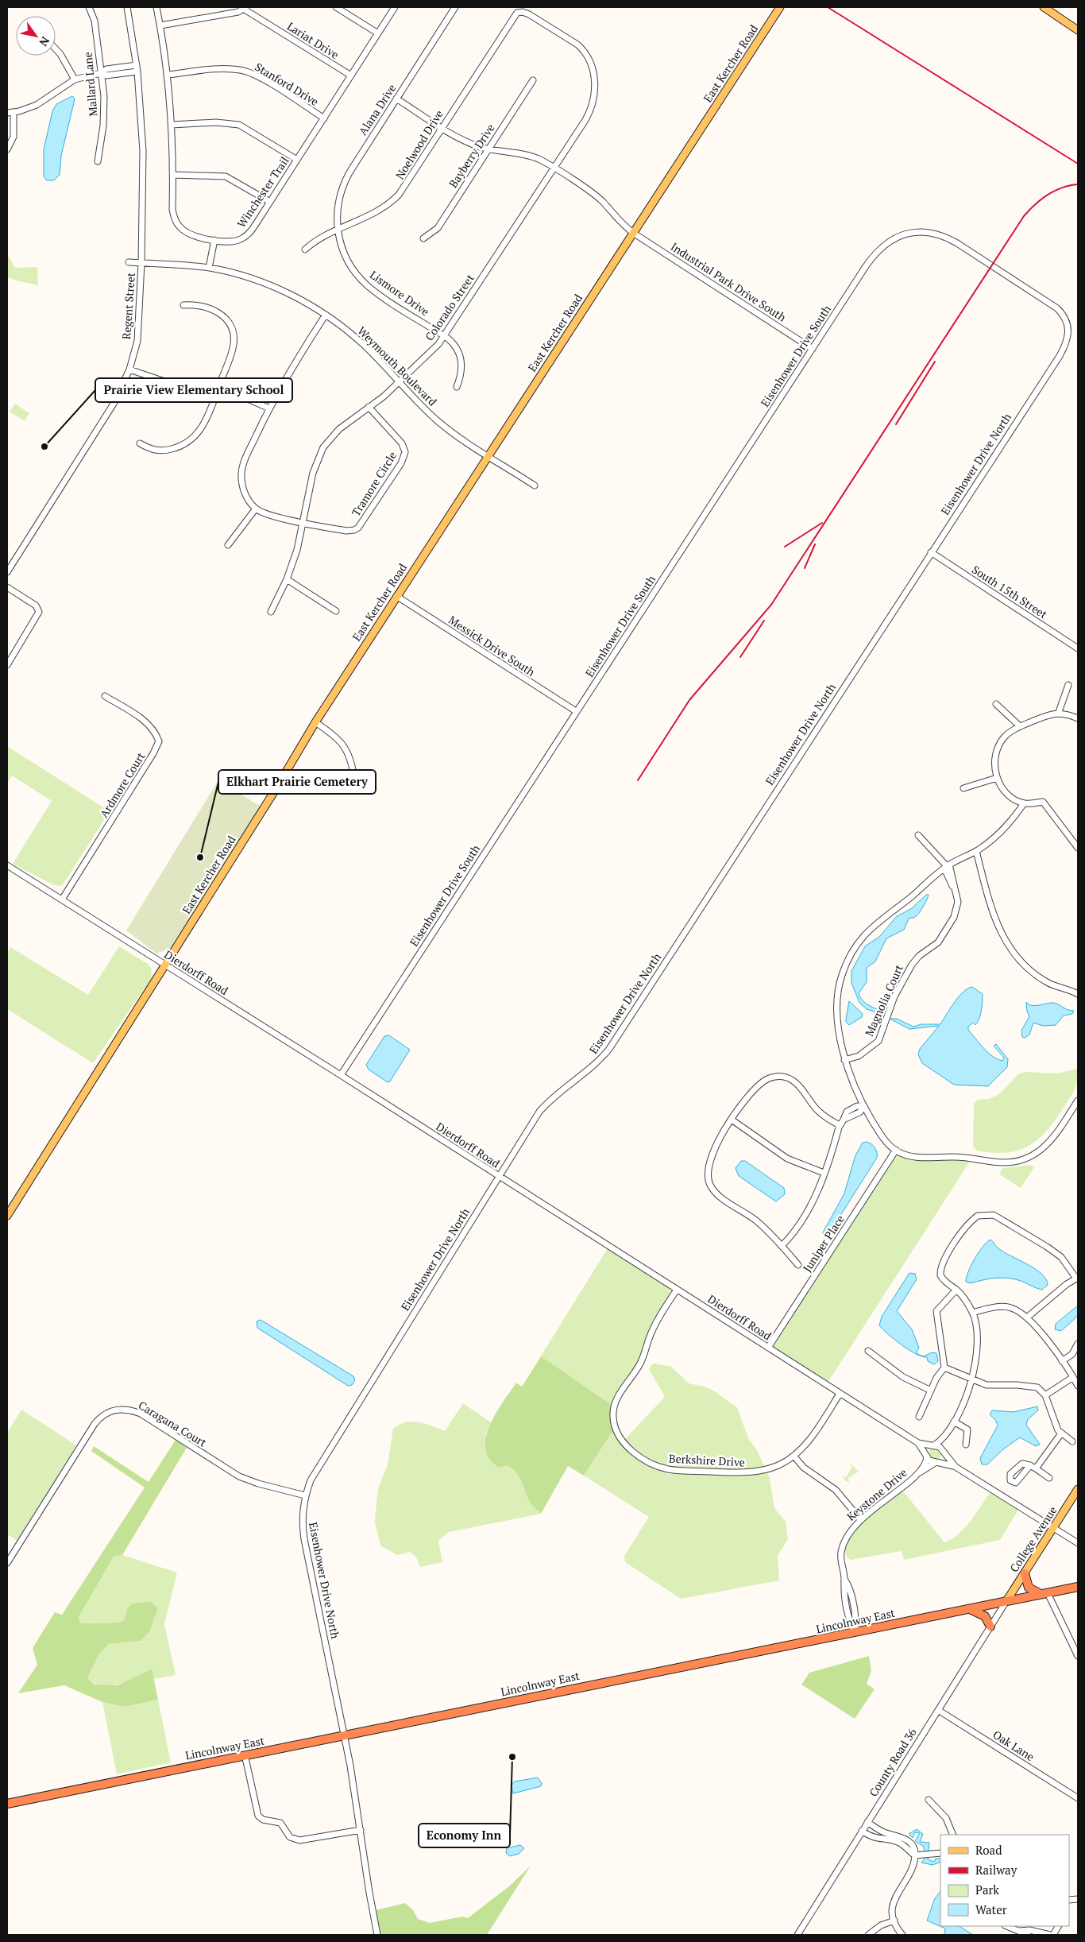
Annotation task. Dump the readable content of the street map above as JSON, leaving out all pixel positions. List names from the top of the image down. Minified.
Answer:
{"streets":{"highway":["Lincolnway East"],"main road":["East Kercher Road","College Avenue"],"street":["Lariat Drive","Mallard Lane","Stanford Drive","Alana Drive","Noelwood Drive","Bayberry Drive","Winchester Trail","Industrial Park Drive South","Lismore Drive","Regent Street","Colorado Street","Eisenhower Drive South","Weymouth Boulevard","Eisenhower Drive North","Tramore Circle","South 15th Street","Messick Drive South","Ardmore Court","Dierdorff Road","Magnolia Court","Juniper Place","Caragana Court","Berkshire Drive","Keystone Drive","Oak Lane","County Road 36"]},"crossings":[["Lariat Drive","Winchester Trail"],["East Kercher Road","Industrial Park Drive South"],["East Kercher Road","Weymouth Boulevard"],["East Kercher Road","Messick Drive South"],["East Kercher Road","Dierdorff Road"],["Stanford Drive","Winchester Trail"],["Alana Drive","Noelwood Drive"],["Alana Drive","Industrial Park Drive South"],["Alana Drive","Lismore Drive"],["Noelwood Drive","Industrial Park Drive South"],["Noelwood Drive","Lismore Drive"],["Noelwood Drive","Colorado Street"],["Bayberry Drive","Industrial Park Drive South"],["Industrial Park Drive South","Colorado Street"],["Industrial Park Drive South","Eisenhower Drive South"],["Lismore Drive","Colorado Street"],["Regent Street","Weymouth Boulevard"],["Colorado Street","Weymouth Boulevard"],["Colorado Street","Tramore Circle"],["Eisenhower Drive South","Eisenhower Drive North"],["Eisenhower Drive South","Messick Drive South"],["Eisenhower Drive South","Dierdorff Road"],["Eisenhower Drive North","South 15th Street"],["Eisenhower Drive North","Dierdorff Road"],["Eisenhower Drive North","Caragana Court"],["Eisenhower Drive North","Lincolnway East"],["Ardmore Court","Dierdorff Road"],["Dierdorff Road","Juniper Place"],["Dierdorff Road","Berkshire Drive"],["Dierdorff Road","Keystone Drive"],["Dierdorff Road","College Avenue"],["Keystone Drive","Lincolnway East"],["College Avenue","Lincolnway East"],["College Avenue","County Road 36"],["Lincolnway East","County Road 36"],["Oak Lane","County Road 36"]],"places":["Prairie View Elementary School","Elkhart Prairie Cemetery","Economy Inn"],"legend":["Road","Railway","Park","Water"],"north":"bottom right"}
